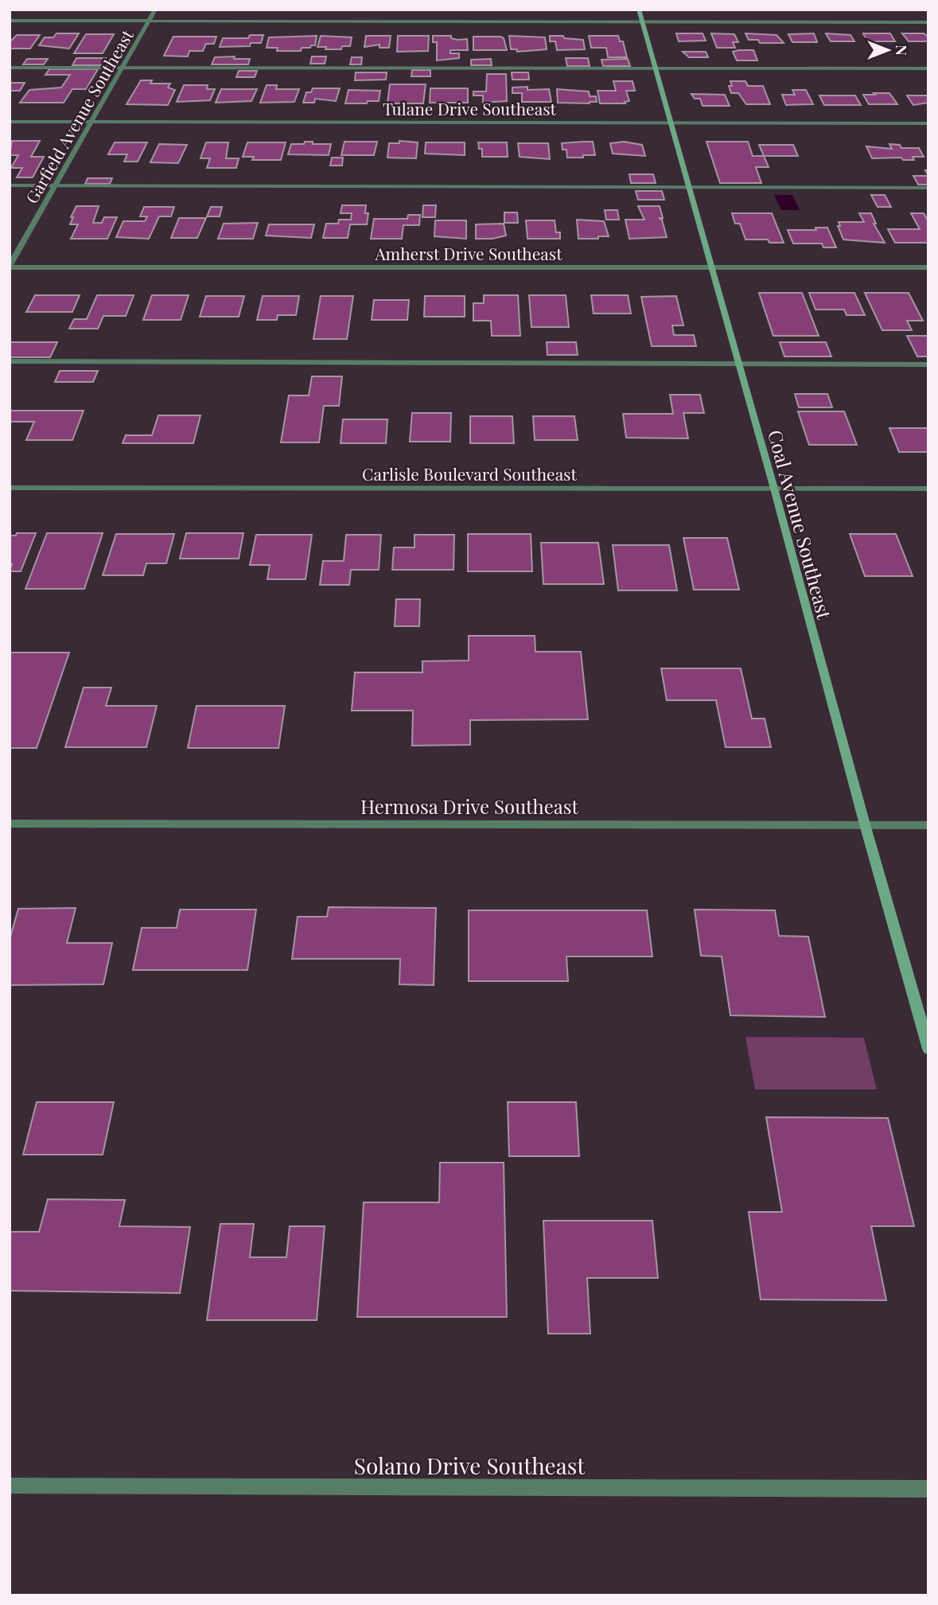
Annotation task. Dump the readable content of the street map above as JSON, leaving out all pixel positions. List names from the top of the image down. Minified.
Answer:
{"streets":{"main road":["Coal Avenue Southeast"],"street":["Tulane Drive Southeast","Garfield Avenue Southeast","Amherst Drive Southeast","Carlisle Boulevard Southeast","Hermosa Drive Southeast","Solano Drive Southeast"]},"crossings":[["Tulane Drive Southeast","Garfield Avenue Southeast"],["Tulane Drive Southeast","Coal Avenue Southeast"],["Garfield Avenue Southeast","Amherst Drive Southeast"],["Amherst Drive Southeast","Coal Avenue Southeast"],["Carlisle Boulevard Southeast","Coal Avenue Southeast"],["Coal Avenue Southeast","Hermosa Drive Southeast"]],"north":"right"}
